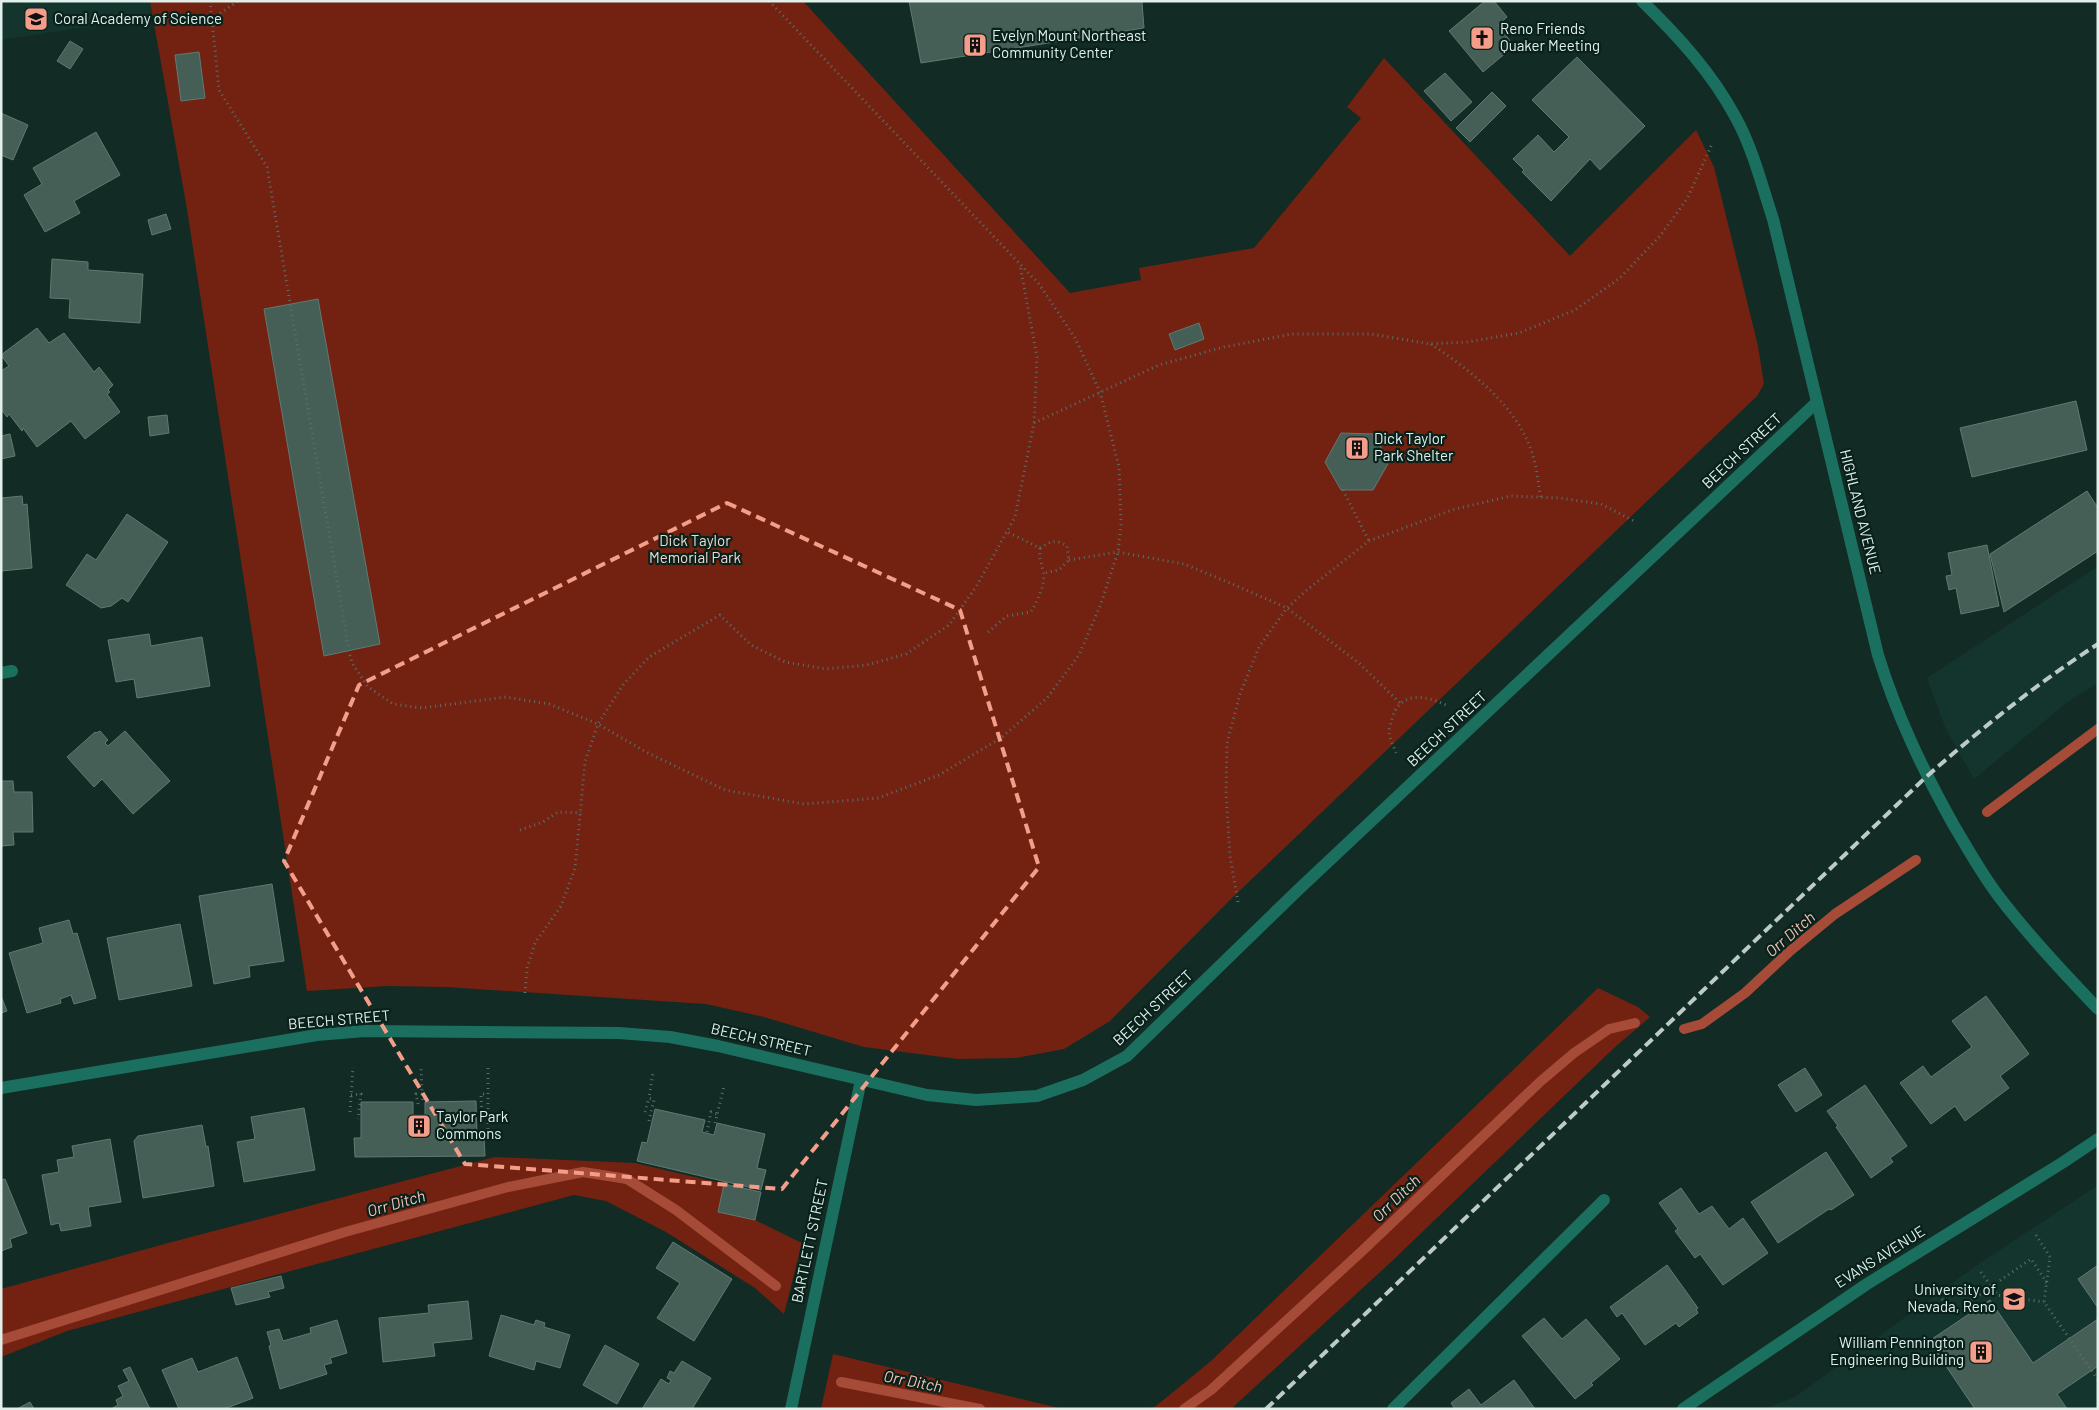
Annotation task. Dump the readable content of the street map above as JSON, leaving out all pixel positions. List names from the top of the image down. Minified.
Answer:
{"streets":{"street":["BEECH STREET","HIGHLAND AVENUE","BARTLETT STREET","EVANS AVENUE"]},"crossings":[["BEECH STREET","HIGHLAND AVENUE"],["BEECH STREET","BARTLETT STREET"]],"water":["Orr Ditch"],"parks":["Dick Taylor Memorial Park"],"places":{"school or university":["Coral Academy of Science","University of Nevada, Reno"],"church":["Reno Friends Quaker Meeting"],"building":["Evelyn Mount Northeast Community Center","Dick Taylor Park Shelter","Taylor Park Commons","William Pennington Engineering Building"]}}
